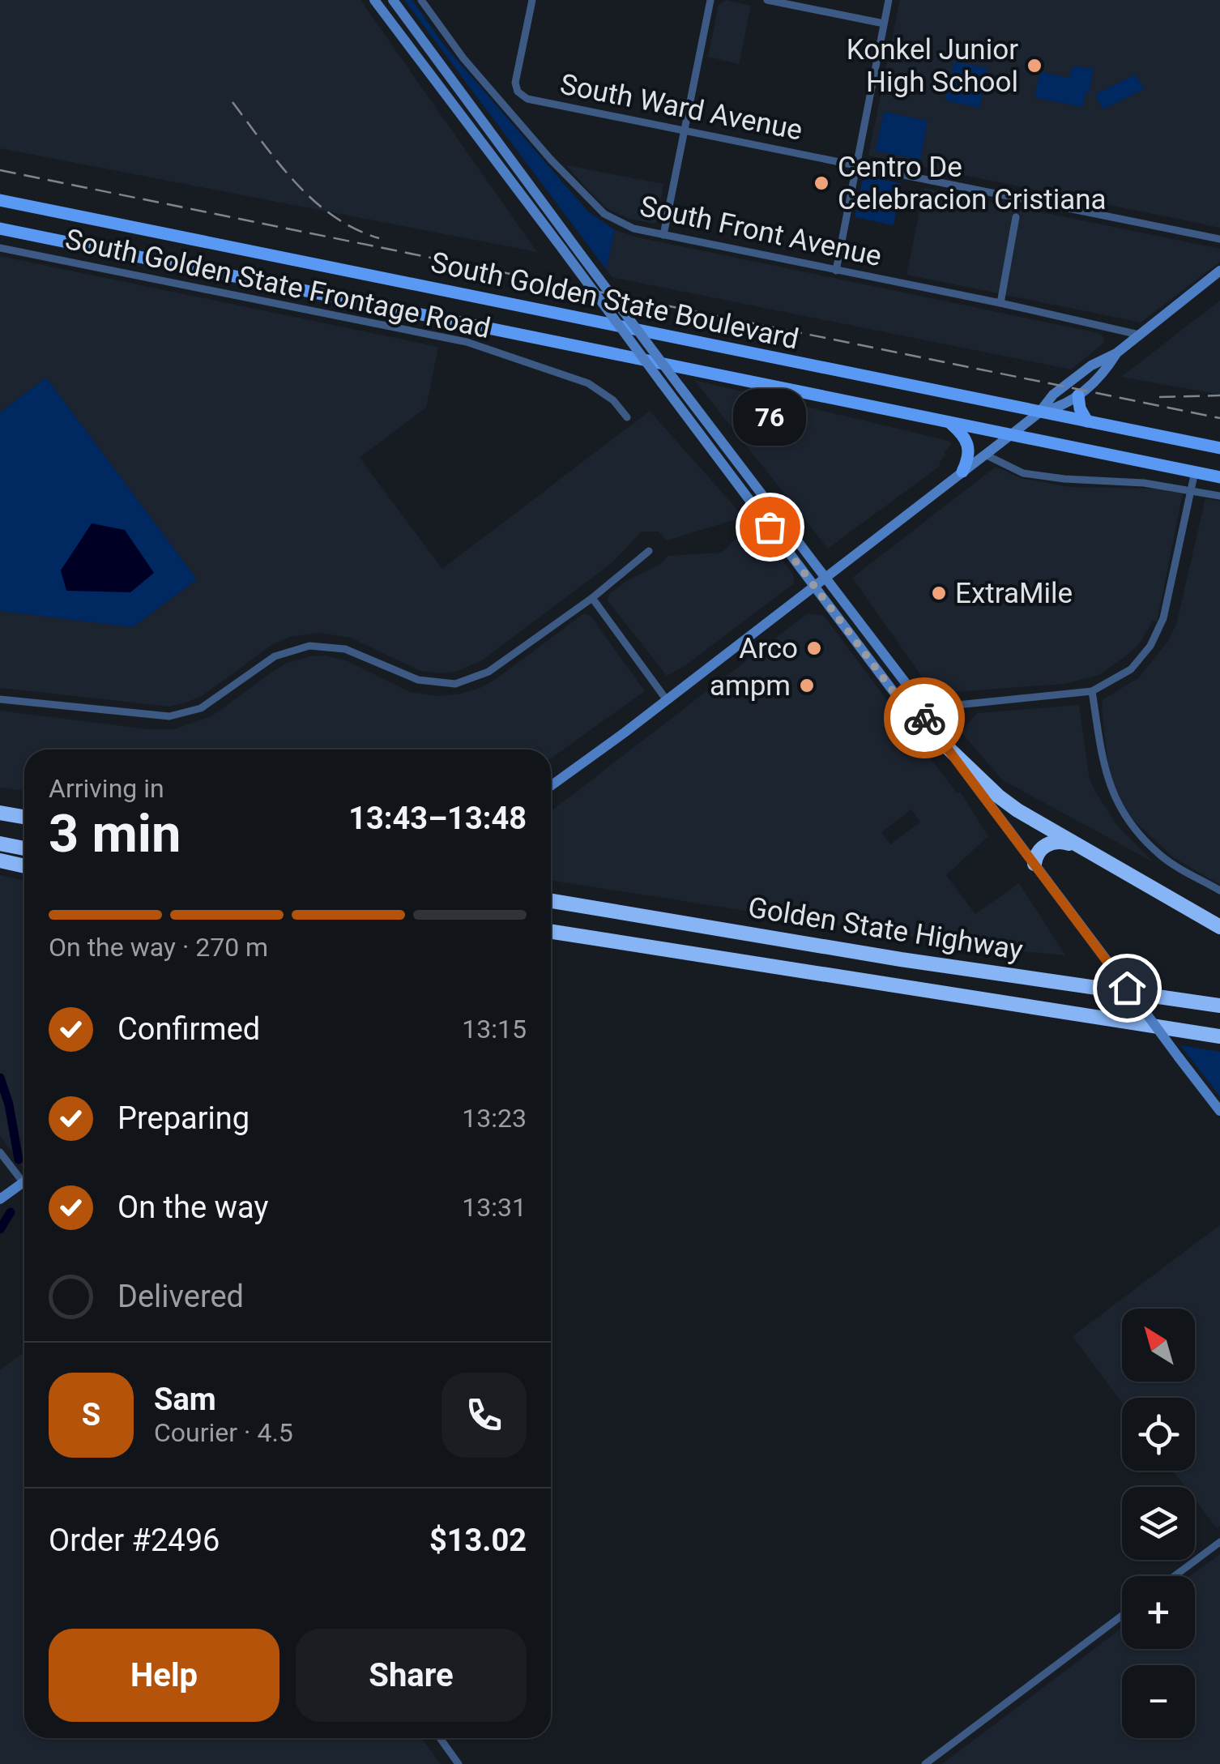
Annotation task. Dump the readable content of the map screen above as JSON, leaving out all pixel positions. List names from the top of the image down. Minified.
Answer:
{"streets":{"highway":["Golden State Highway"],"main road":["South Golden State Boulevard"],"street":["South Ward Avenue","South Front Avenue","South Golden State Frontage Road"]},"places":["Konkel Junior High School","Centro De Celebracion Cristiana","76","ExtraMile","Arco","ampm"],"north":"top left","page":{"bubble":"76","heading":["3 min","Arriving in","13:43–13:48"],"panel":["Sam","Courier · 4.5","Order #2496","$13.02"],"bar":"On the way · 270 m","list":[["Confirmed","13:15"],["Preparing","13:23"],["On the way","13:31"],"Delivered"],"map_buttons":["+","−"],"round":"S","buttons":["Help","Share"]}}
